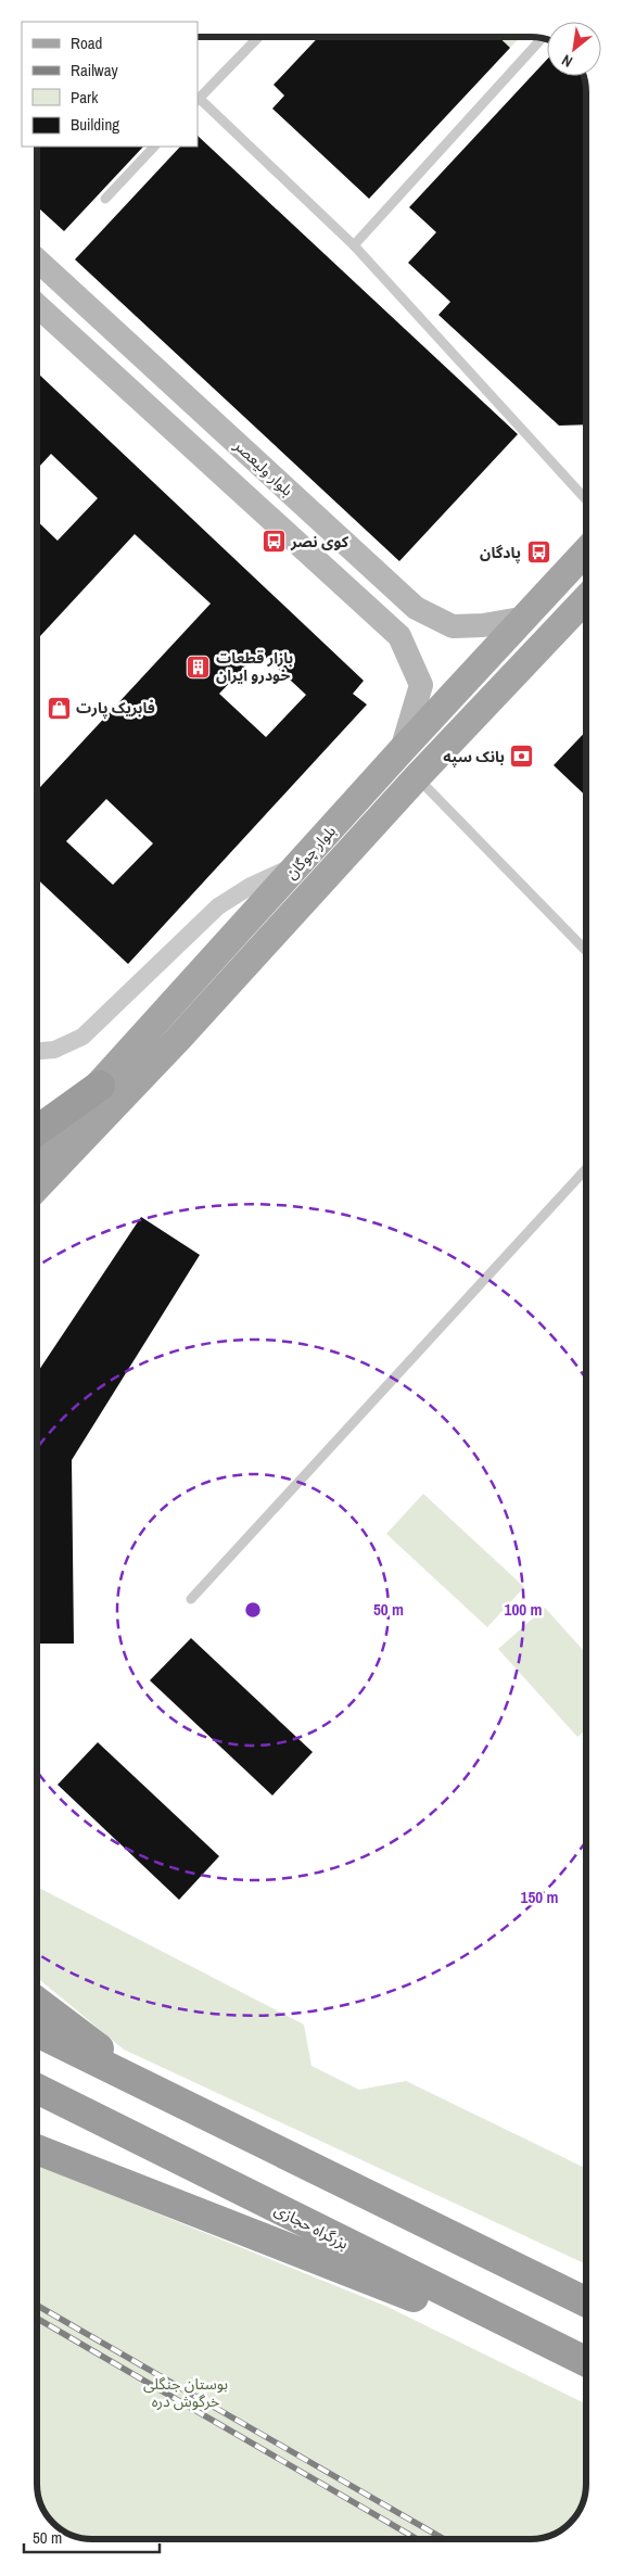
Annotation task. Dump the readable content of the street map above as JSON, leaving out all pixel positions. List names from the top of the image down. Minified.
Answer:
{"streets":{"highway":["بزرگراه حجازی"],"main road":["بلوار ولیعصر","بلوار چوگان"]},"crossings":[["بلوار ولیعصر","بلوار چوگان"]],"parks":["بوستان جنگلی خرگوش دره"],"places":{"bus stop":["کوی نصر","پادگان"],"building":["بازار قطعات خودرو ایران"],"shop":["فابریک پارت"],"bank":["بانک سپه"]},"legend":["Road","Railway","Park","Building"],"scale_bar":"50 m","north":"bottom left","rings":["50 m","100 m","150 m"]}
